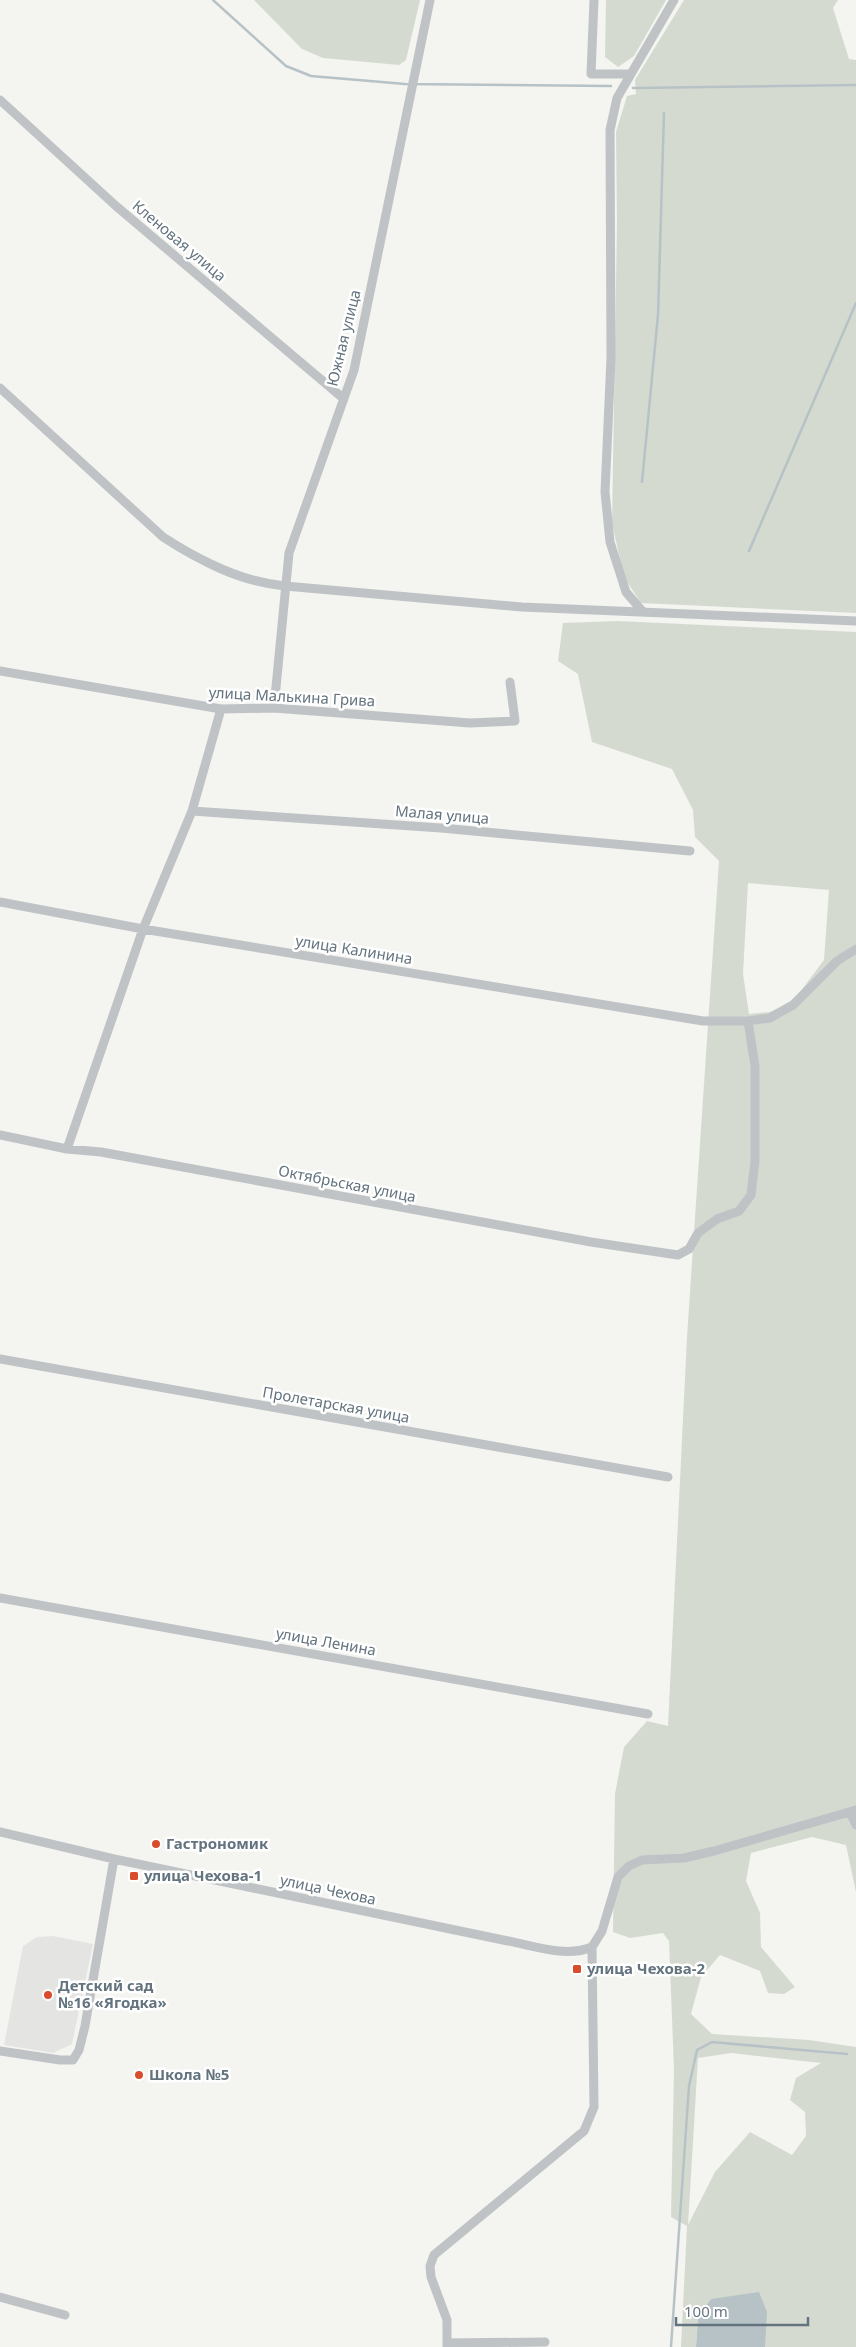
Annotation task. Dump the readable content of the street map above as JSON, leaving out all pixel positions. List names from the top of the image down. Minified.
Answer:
{"streets":{"street":["Кленовая улица","Южная улица","улица Малькина Грива","Малая улица","улица Калинина","Октябрьская улица","Пролетарская улица","улица Ленина","улица Чехова"]},"crossings":[["Кленовая улица","Южная улица"],["Южная улица","улица Малькина Грива"],["улица Калинина","Октябрьская улица"]],"places":{"other":["Гастрономик","Детский сад №16 «Ягодка»","Школа №5"],"transit":["улица Чехова-1","улица Чехова-2"]},"scale_bar":"100 m"}
